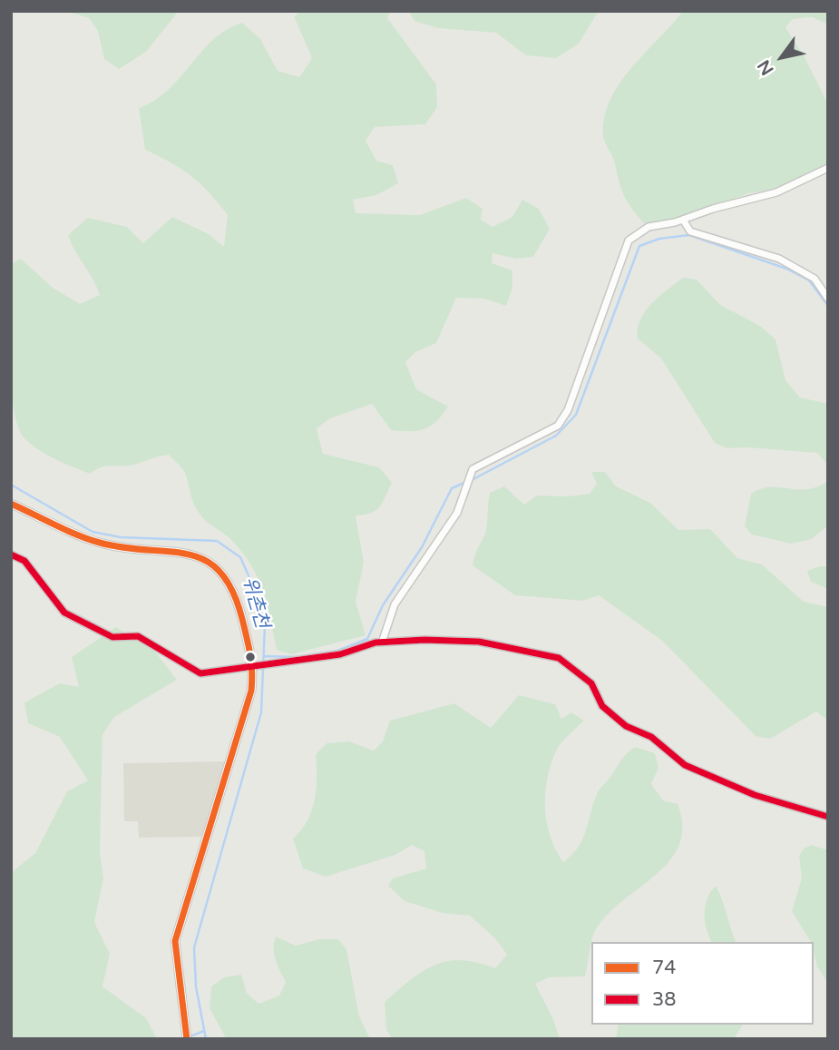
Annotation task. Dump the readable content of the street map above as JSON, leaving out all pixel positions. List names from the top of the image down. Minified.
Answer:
{"water":["위촌천"],"lines":["transit line 74","transit line 38"],"legend":["74","38"],"north":"bottom left"}
